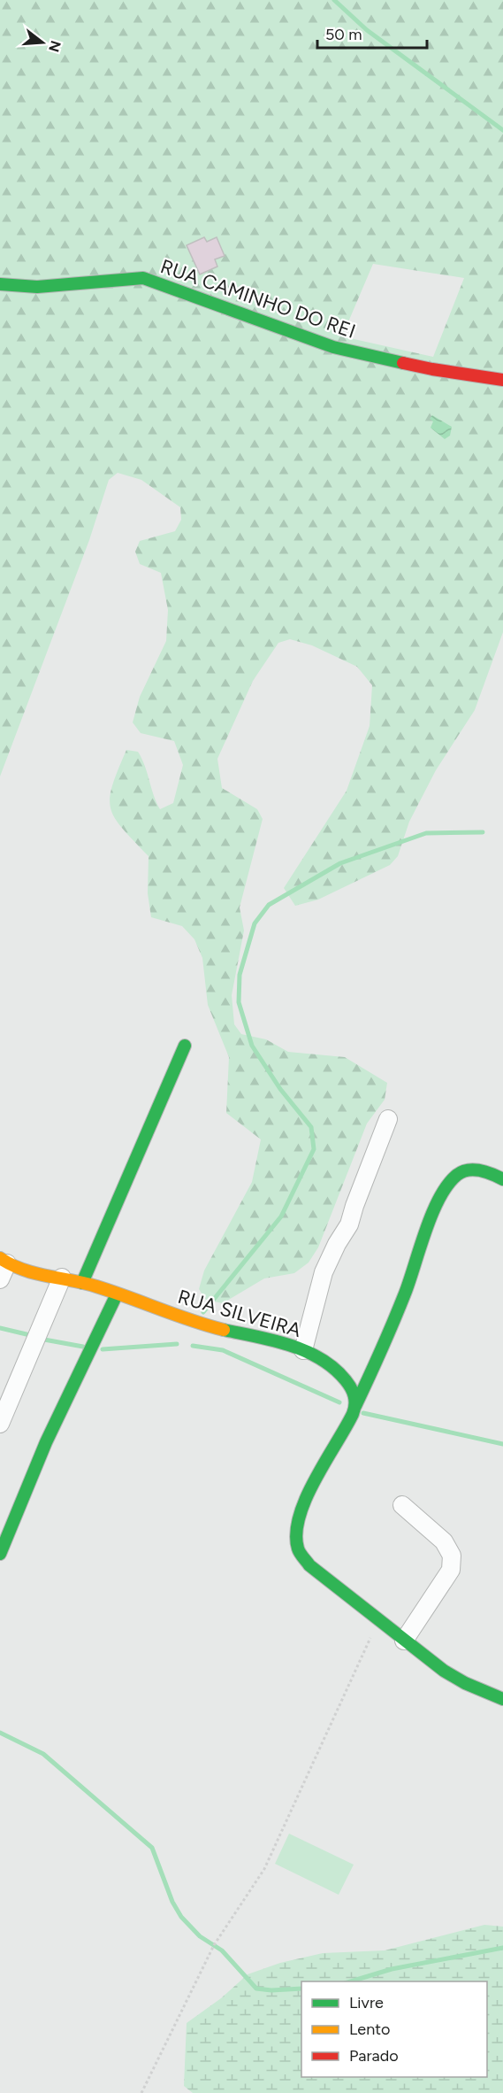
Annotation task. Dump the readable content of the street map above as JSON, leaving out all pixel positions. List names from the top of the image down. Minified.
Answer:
{"streets":{"street":["RUA CAMINHO DO REI","RUA SILVEIRA"]},"legend":["Livre","Lento","Parado"],"scale_bar":"50 m","north":"right"}
